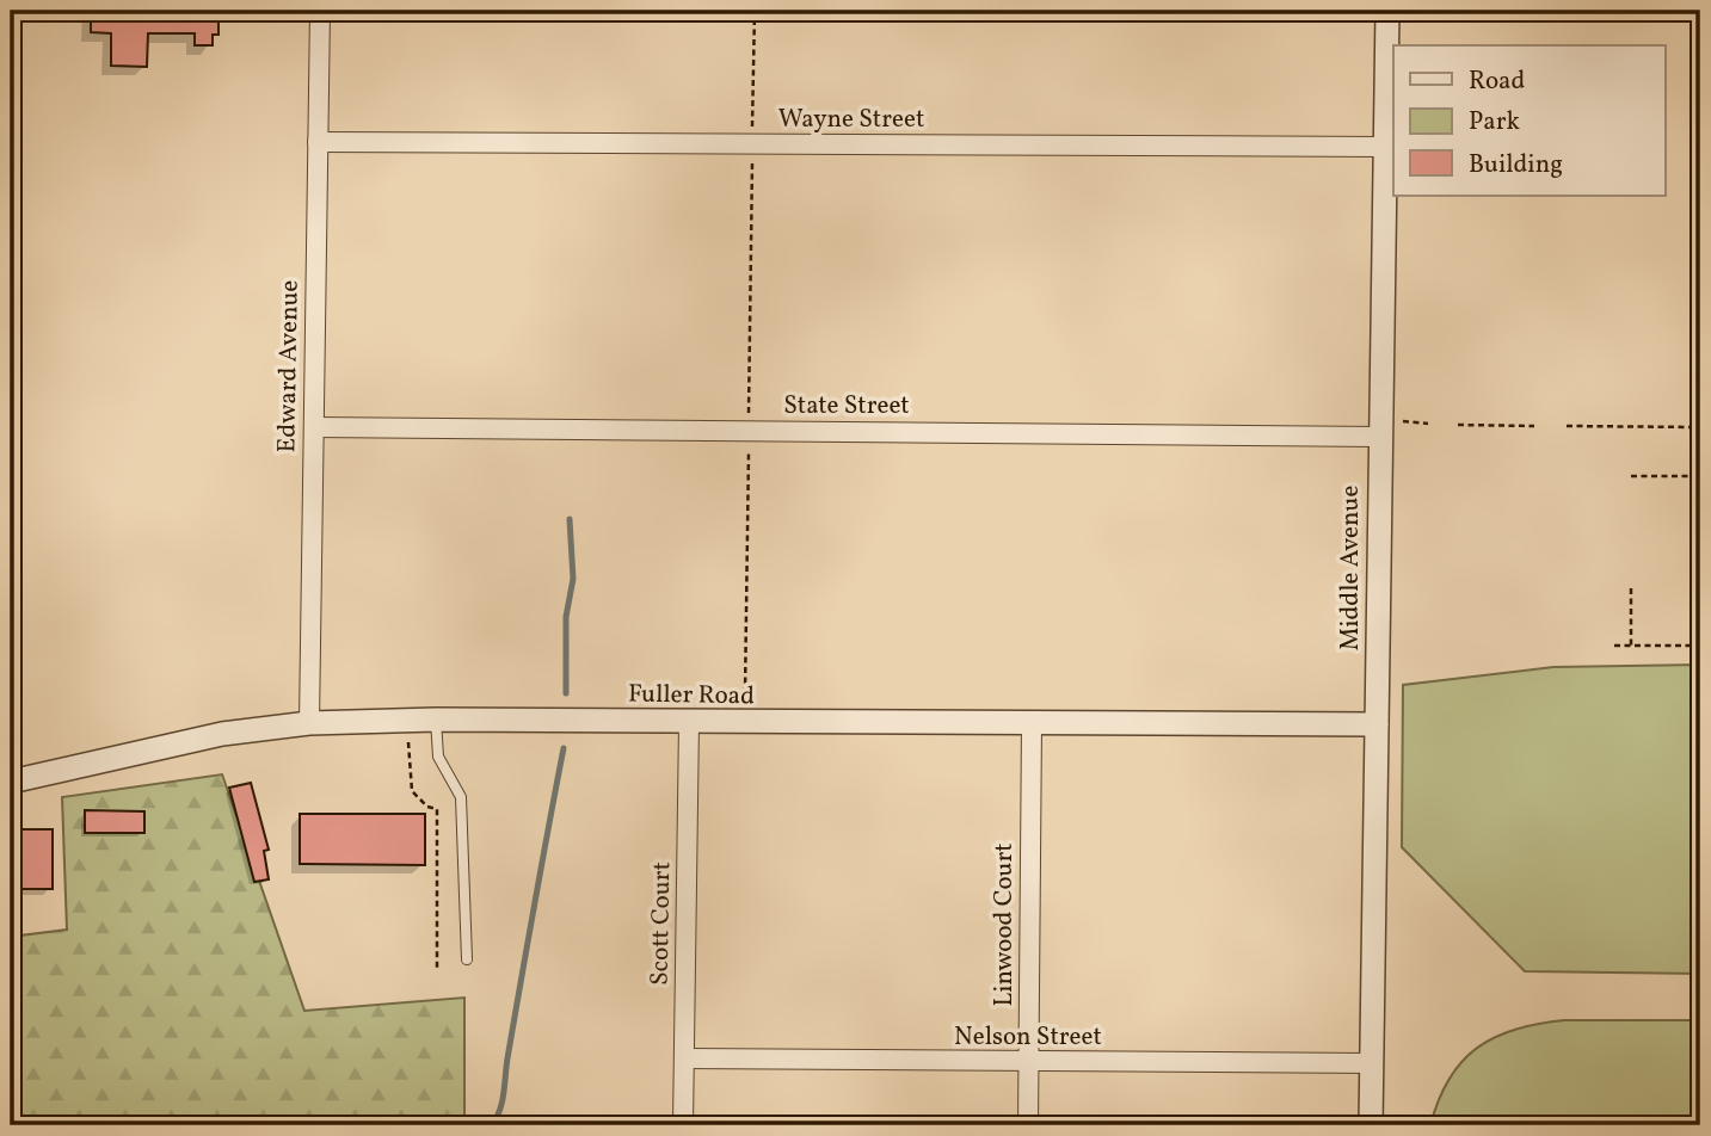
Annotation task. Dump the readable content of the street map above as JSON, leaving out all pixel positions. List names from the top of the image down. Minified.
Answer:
{"streets":{"street":["Wayne Street","Edward Avenue","State Street","Middle Avenue","Fuller Road","Scott Court","Linwood Court","Nelson Street"]},"crossings":[["Wayne Street","Edward Avenue"],["Wayne Street","Middle Avenue"],["Edward Avenue","State Street"],["Edward Avenue","Fuller Road"],["State Street","Middle Avenue"],["Middle Avenue","Fuller Road"],["Middle Avenue","Nelson Street"],["Fuller Road","Scott Court"],["Fuller Road","Linwood Court"],["Scott Court","Nelson Street"],["Linwood Court","Nelson Street"]],"legend":["Road","Park","Building"]}
